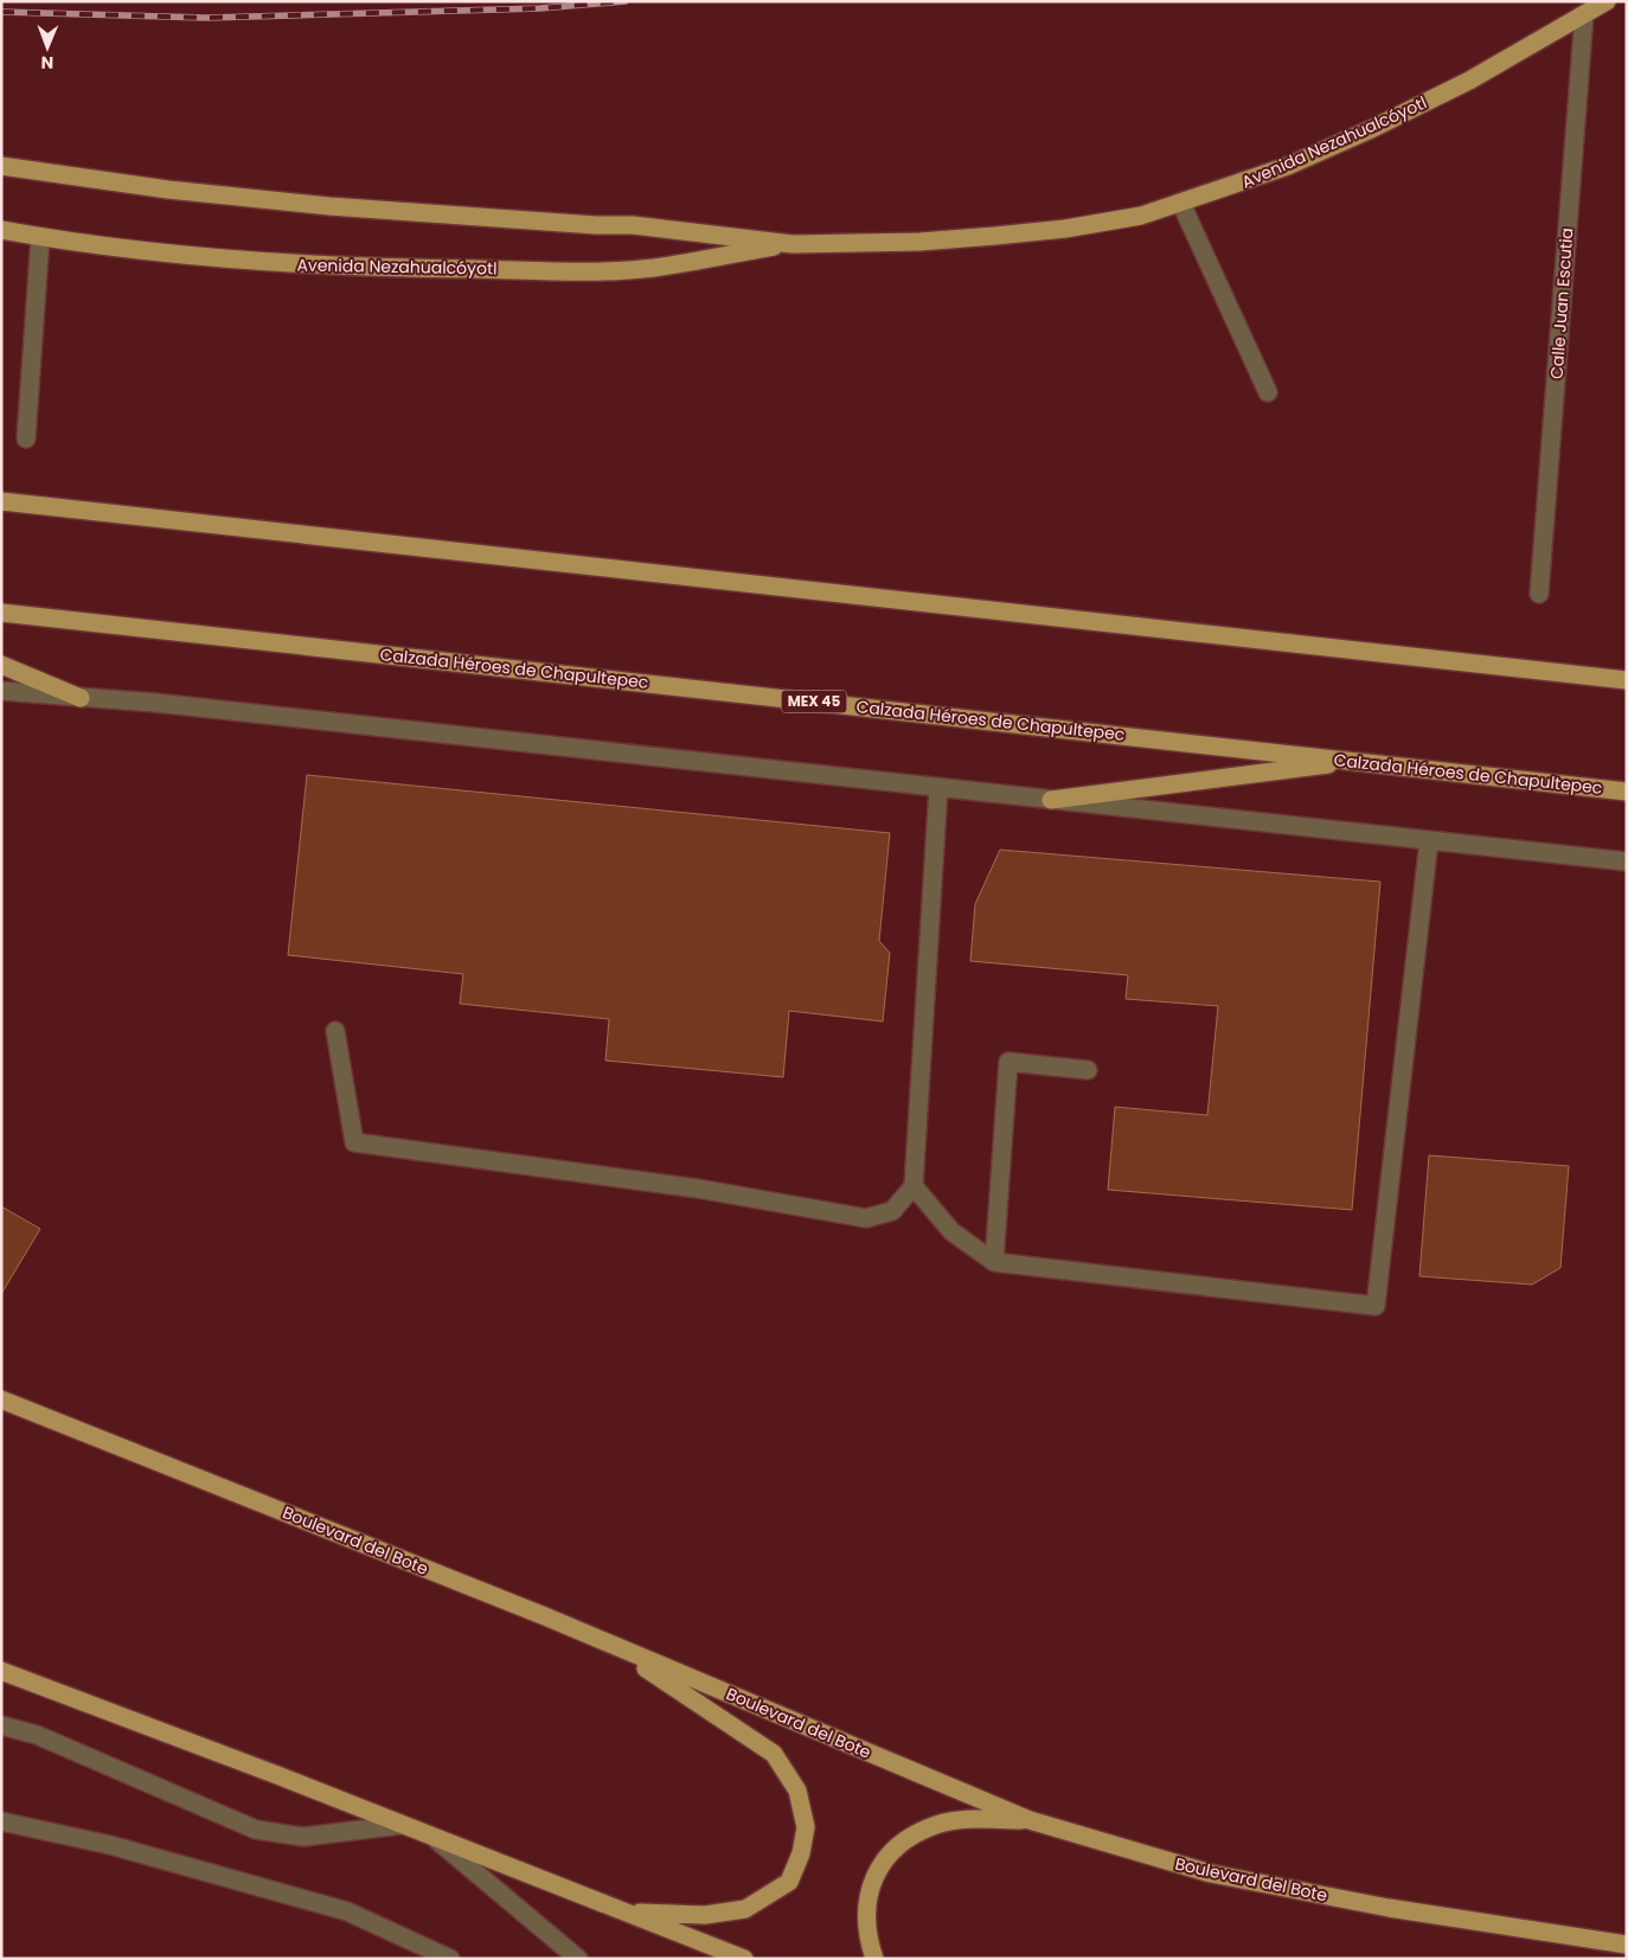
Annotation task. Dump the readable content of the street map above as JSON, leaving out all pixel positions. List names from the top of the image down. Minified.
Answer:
{"streets":{"main road":["Avenida Nezahualcóyotl","Calzada Héroes de Chapultepec","MEX 45","Boulevard del Bote"],"street":["Calle Juan Escutia"]},"crossings":[["Avenida Nezahualcóyotl","Calle Juan Escutia"]],"north":"bottom"}
